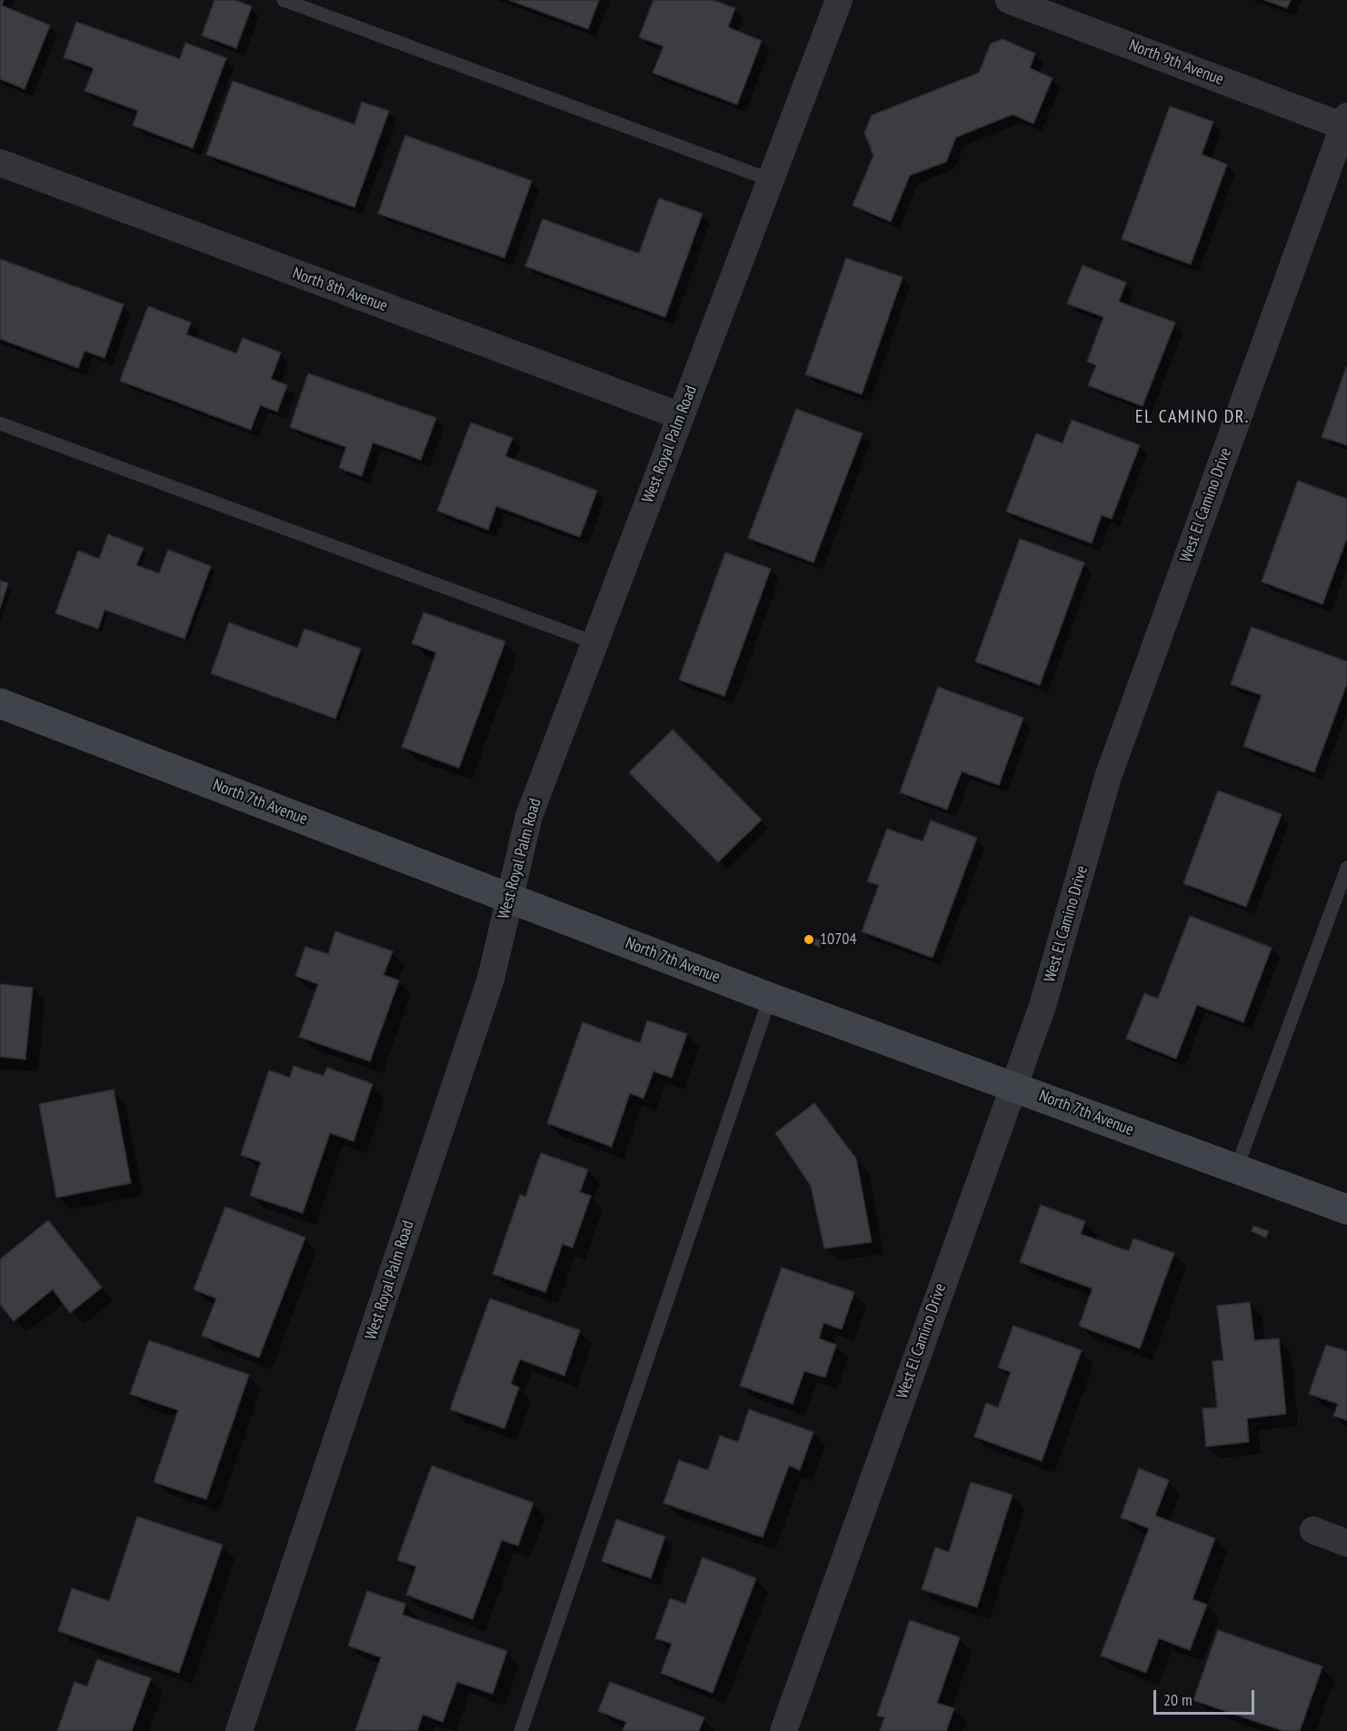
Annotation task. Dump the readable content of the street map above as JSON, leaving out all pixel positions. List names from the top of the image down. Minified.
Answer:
{"streets":{"main road":["North 7th Avenue"],"street":["North 9th Avenue","North 8th Avenue","West Royal Palm Road","West El Camino Drive"]},"crossings":[["North 9th Avenue","West El Camino Drive"],["North 8th Avenue","West Royal Palm Road"],["West Royal Palm Road","North 7th Avenue"],["West El Camino Drive","North 7th Avenue"]],"districts":["EL CAMINO DR."],"places":["10704"],"scale_bar":"20 m"}
